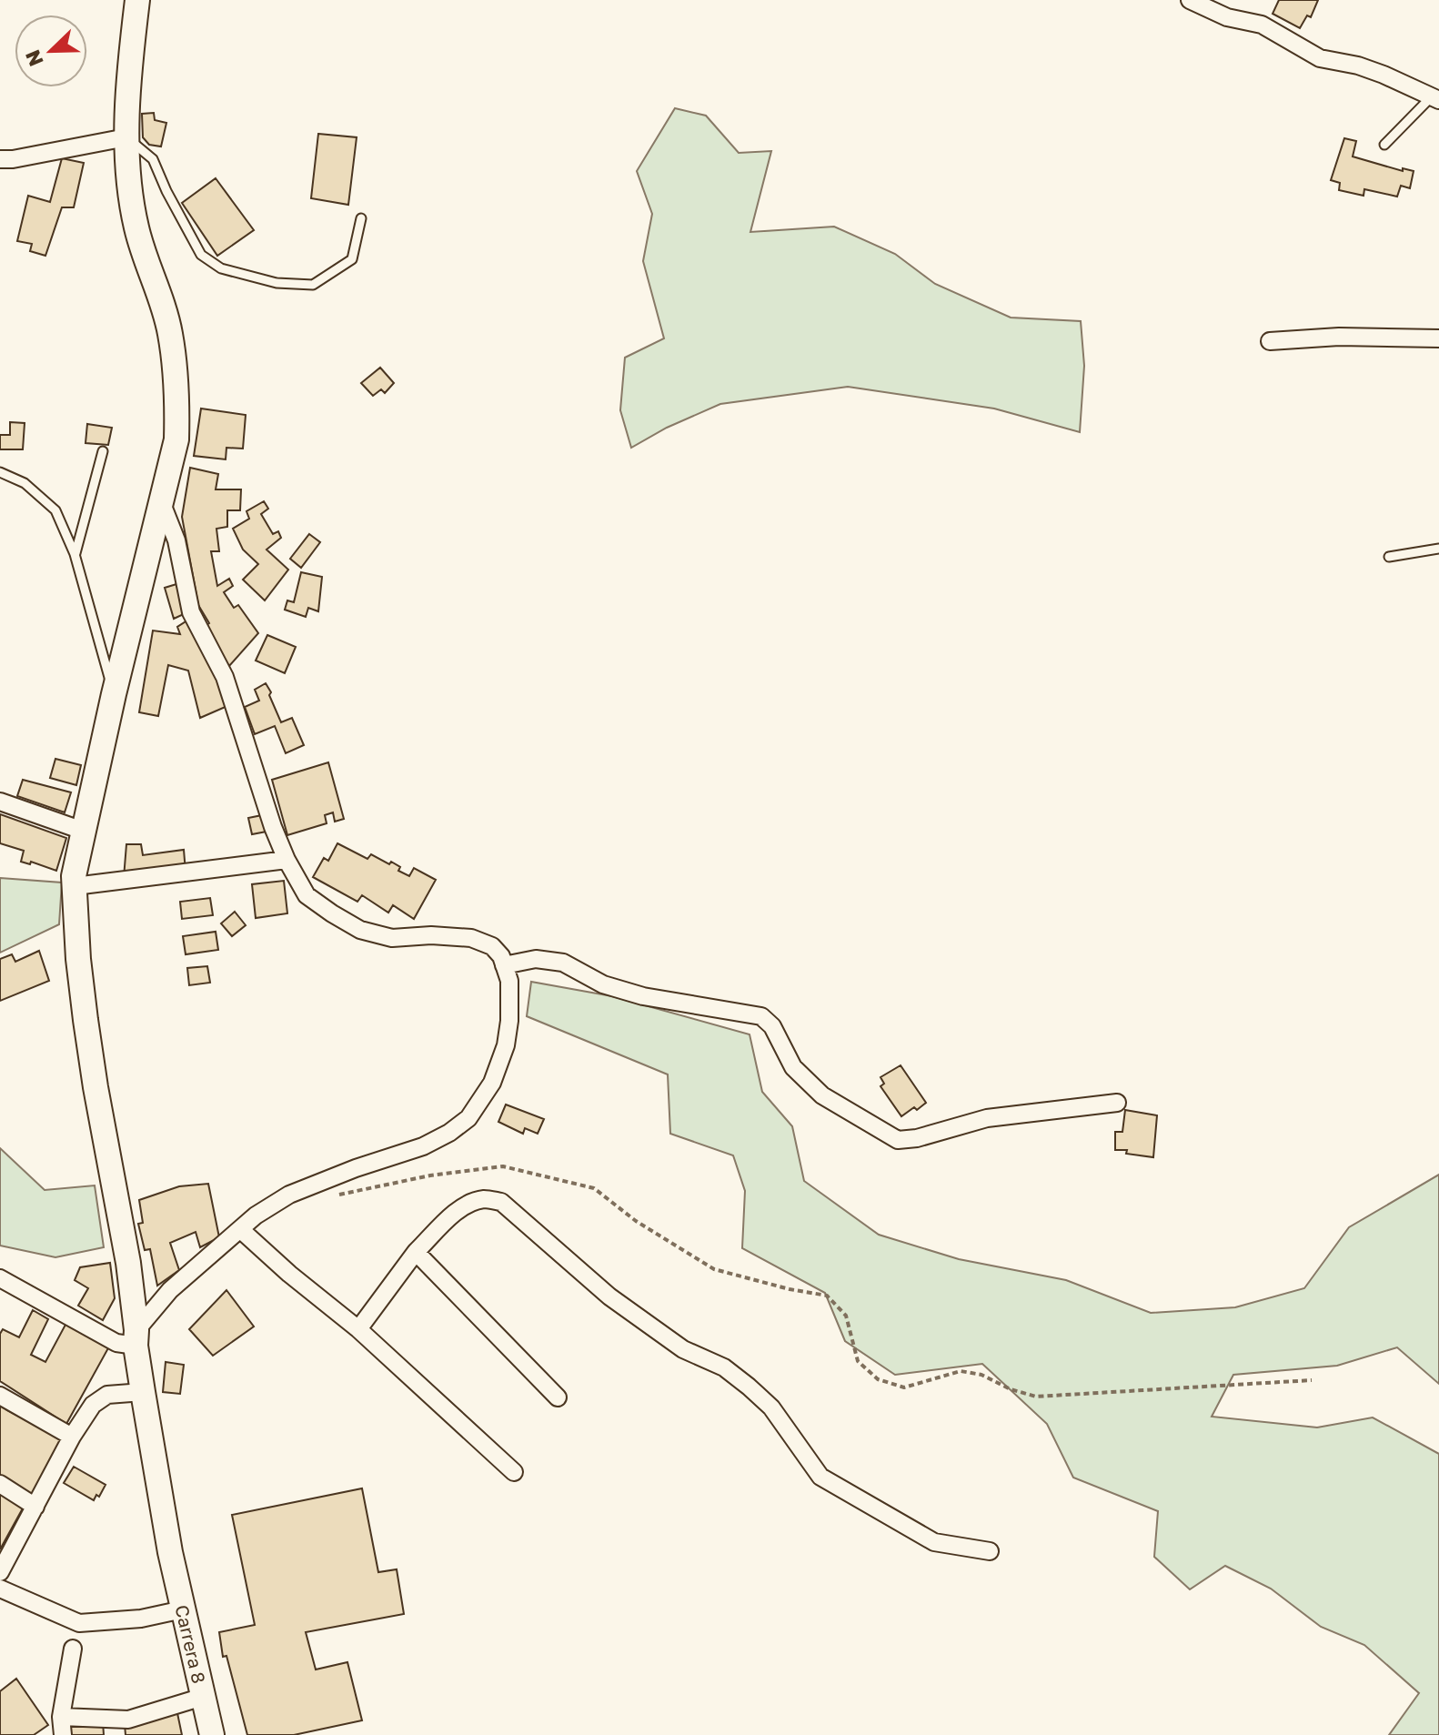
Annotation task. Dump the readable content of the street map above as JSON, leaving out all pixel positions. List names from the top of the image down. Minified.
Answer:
{"streets":{"street":["Carrera 8"]},"north":"bottom left"}
